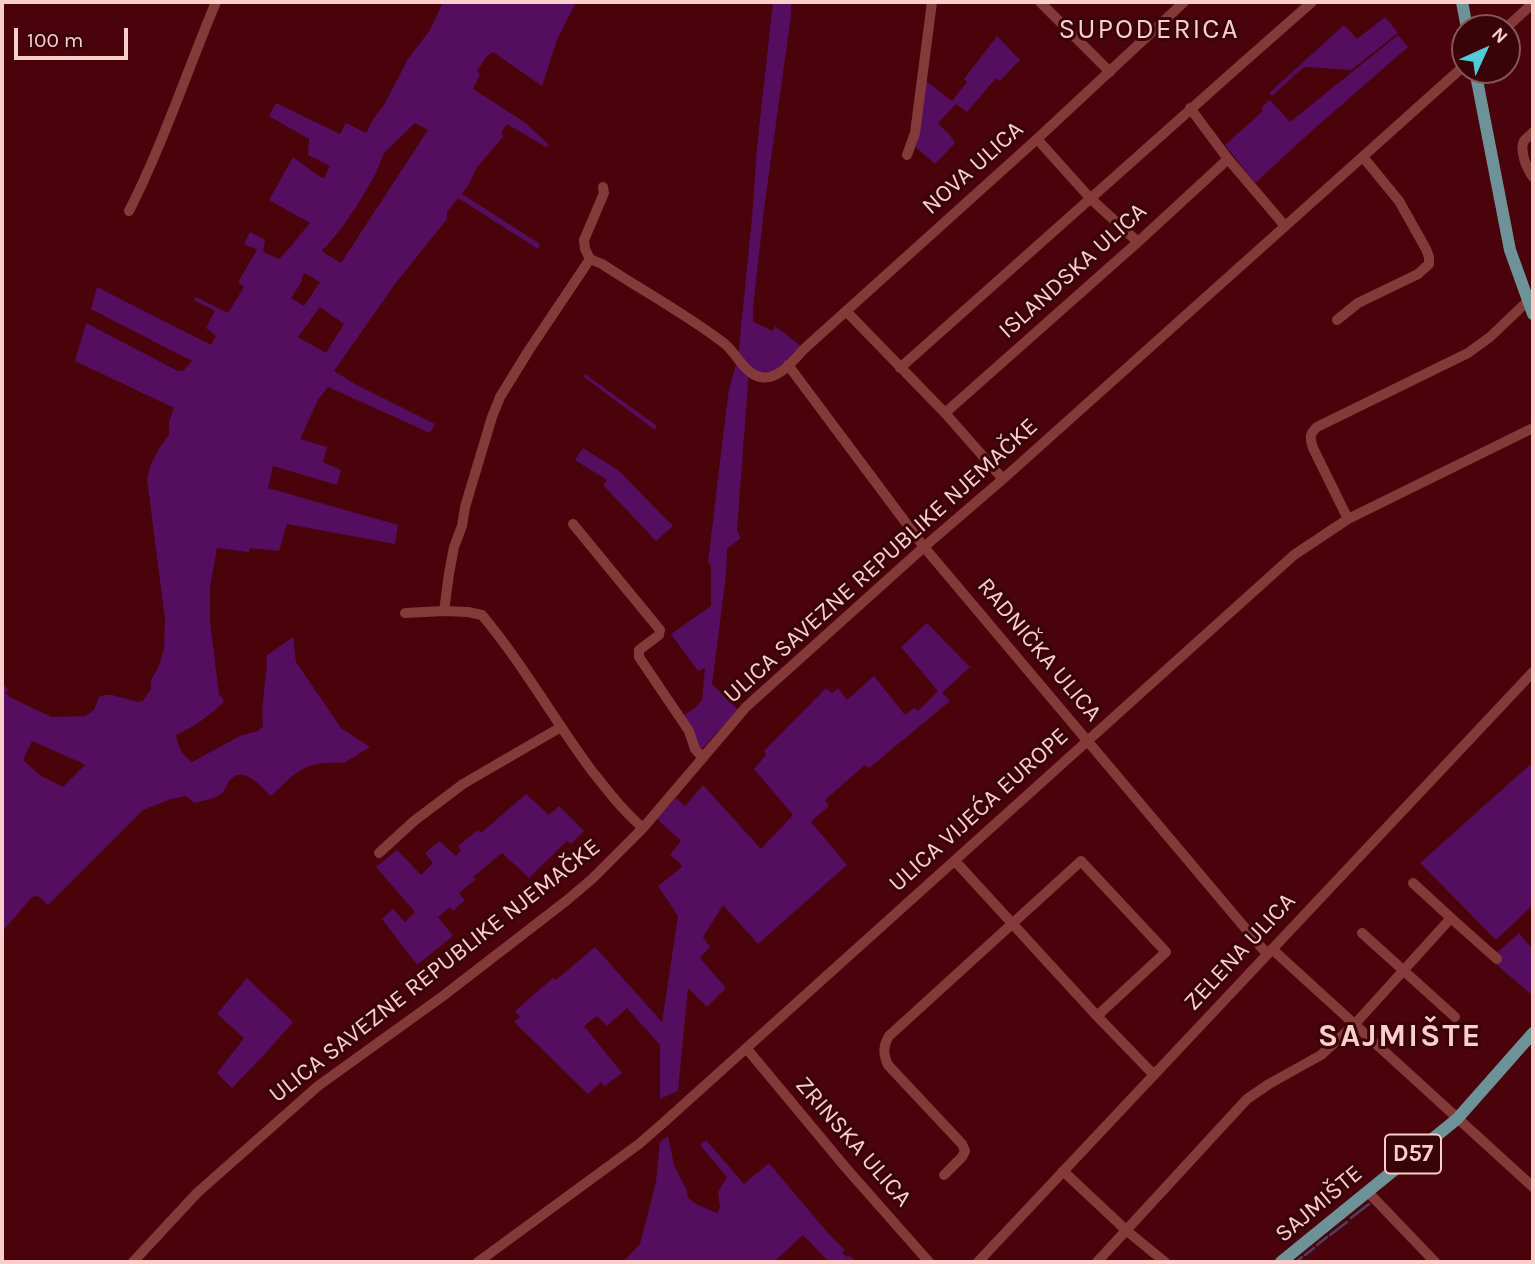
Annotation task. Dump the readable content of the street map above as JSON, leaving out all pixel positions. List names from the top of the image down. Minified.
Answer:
{"streets":{"main road":["D57","SAJMIŠTE"],"street":["NOVA ULICA","ISLANDSKA ULICA","ULICA SAVEZNE REPUBLIKE NJEMAČKE","RADNIČKA ULICA","ULICA VIJEĆA EUROPE","ZELENA ULICA","ZRINSKA ULICA"]},"crossings":[["NOVA ULICA","RADNIČKA ULICA"],["ULICA SAVEZNE REPUBLIKE NJEMAČKE","RADNIČKA ULICA"],["RADNIČKA ULICA","ULICA VIJEĆA EUROPE"],["RADNIČKA ULICA","ZELENA ULICA"],["RADNIČKA ULICA","SAJMIŠTE"],["ULICA VIJEĆA EUROPE","ZRINSKA ULICA"]],"districts":["SUPODERICA","SAJMIŠTE"],"scale_bar":"100 m","north":"top right"}
